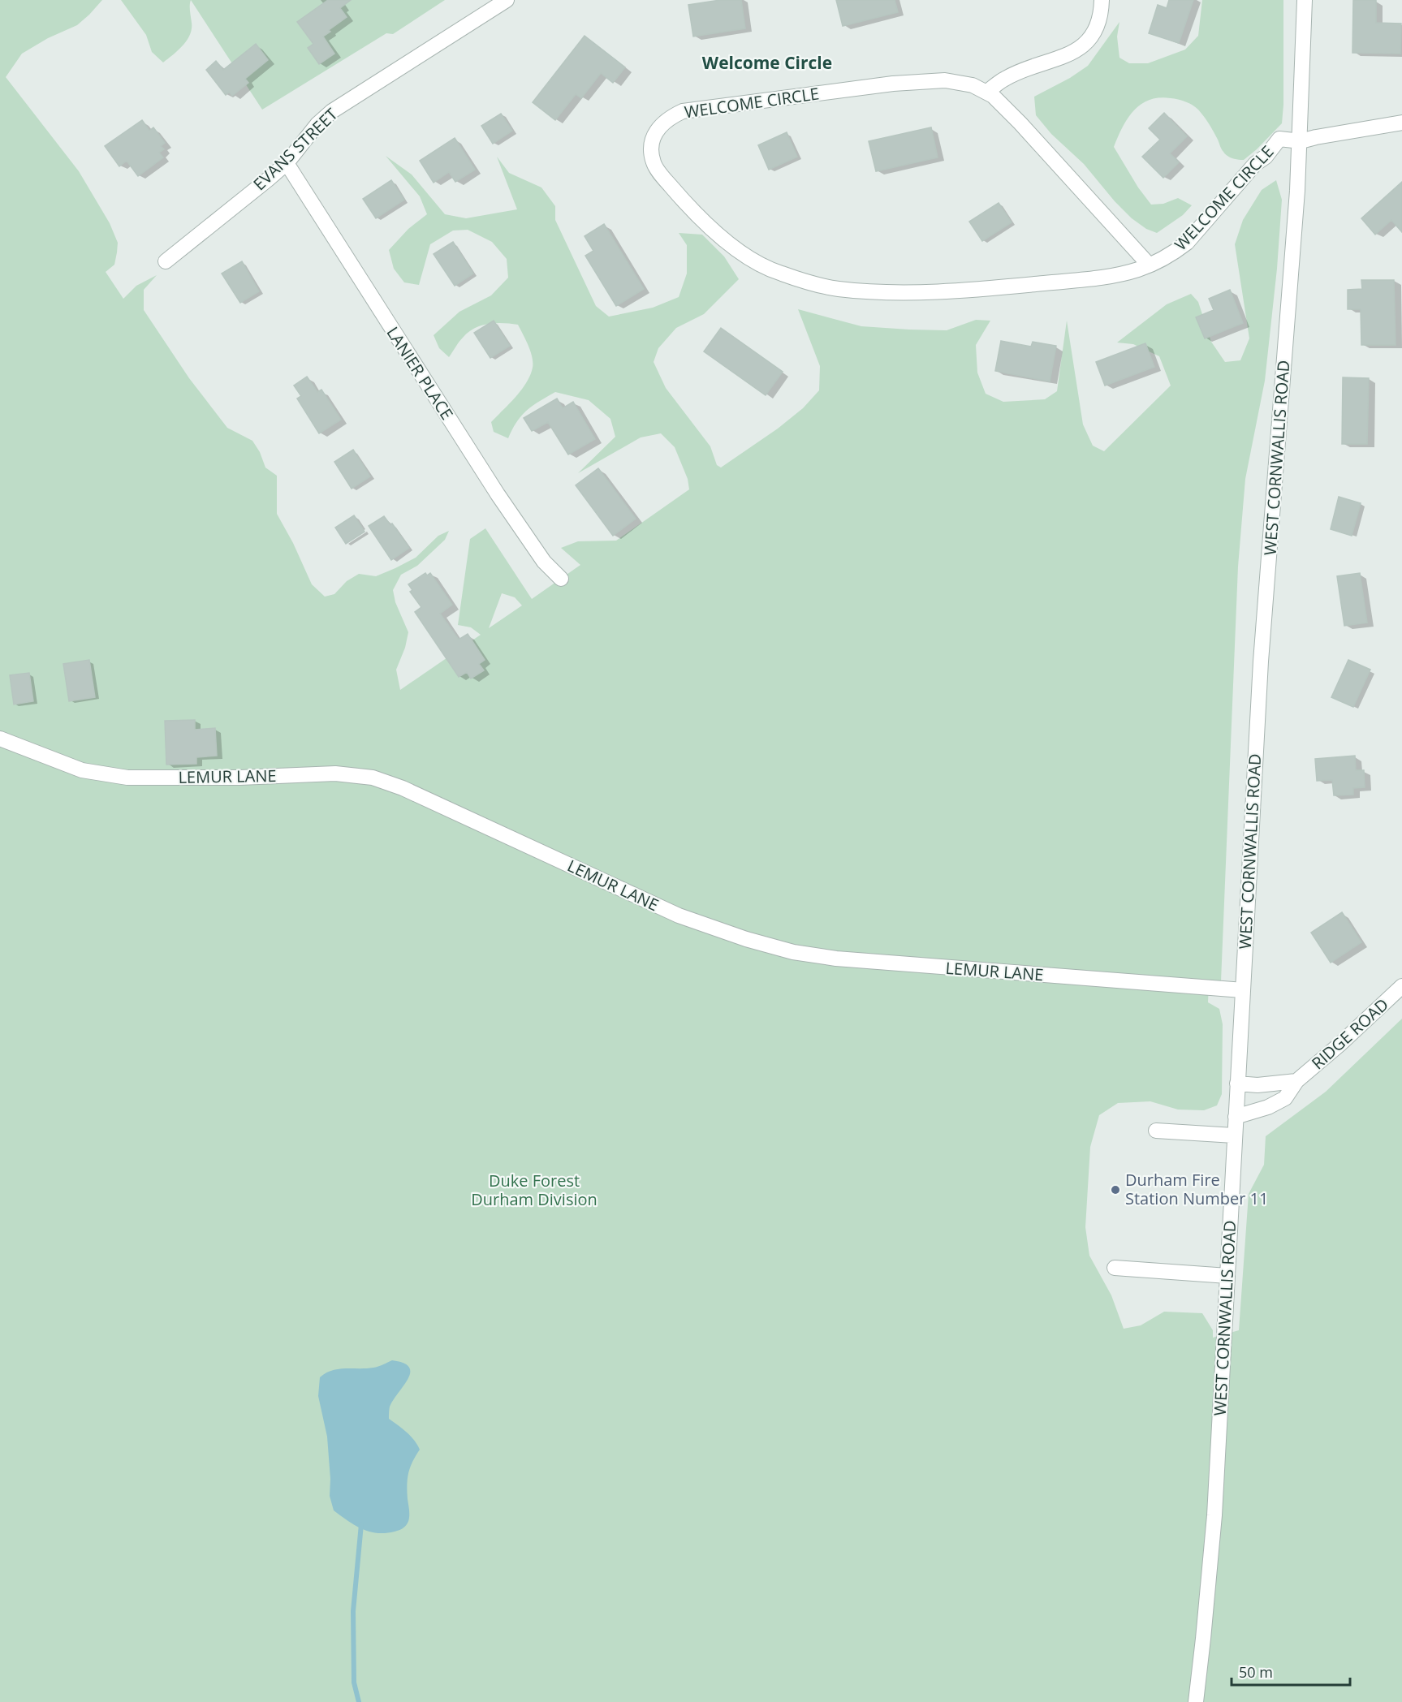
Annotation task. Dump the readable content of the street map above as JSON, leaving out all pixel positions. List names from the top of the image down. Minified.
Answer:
{"streets":{"street":["WELCOME CIRCLE","EVANS STREET","LANIER PLACE","WEST CORNWALLIS ROAD","LEMUR LANE","RIDGE ROAD"]},"crossings":[["WELCOME CIRCLE","WEST CORNWALLIS ROAD"],["EVANS STREET","LANIER PLACE"],["WEST CORNWALLIS ROAD","LEMUR LANE"],["WEST CORNWALLIS ROAD","RIDGE ROAD"]],"districts":["Welcome Circle"],"parks":["Duke Forest Durham Division"],"places":["Durham Fire Station Number 11"],"scale_bar":"50 m"}
